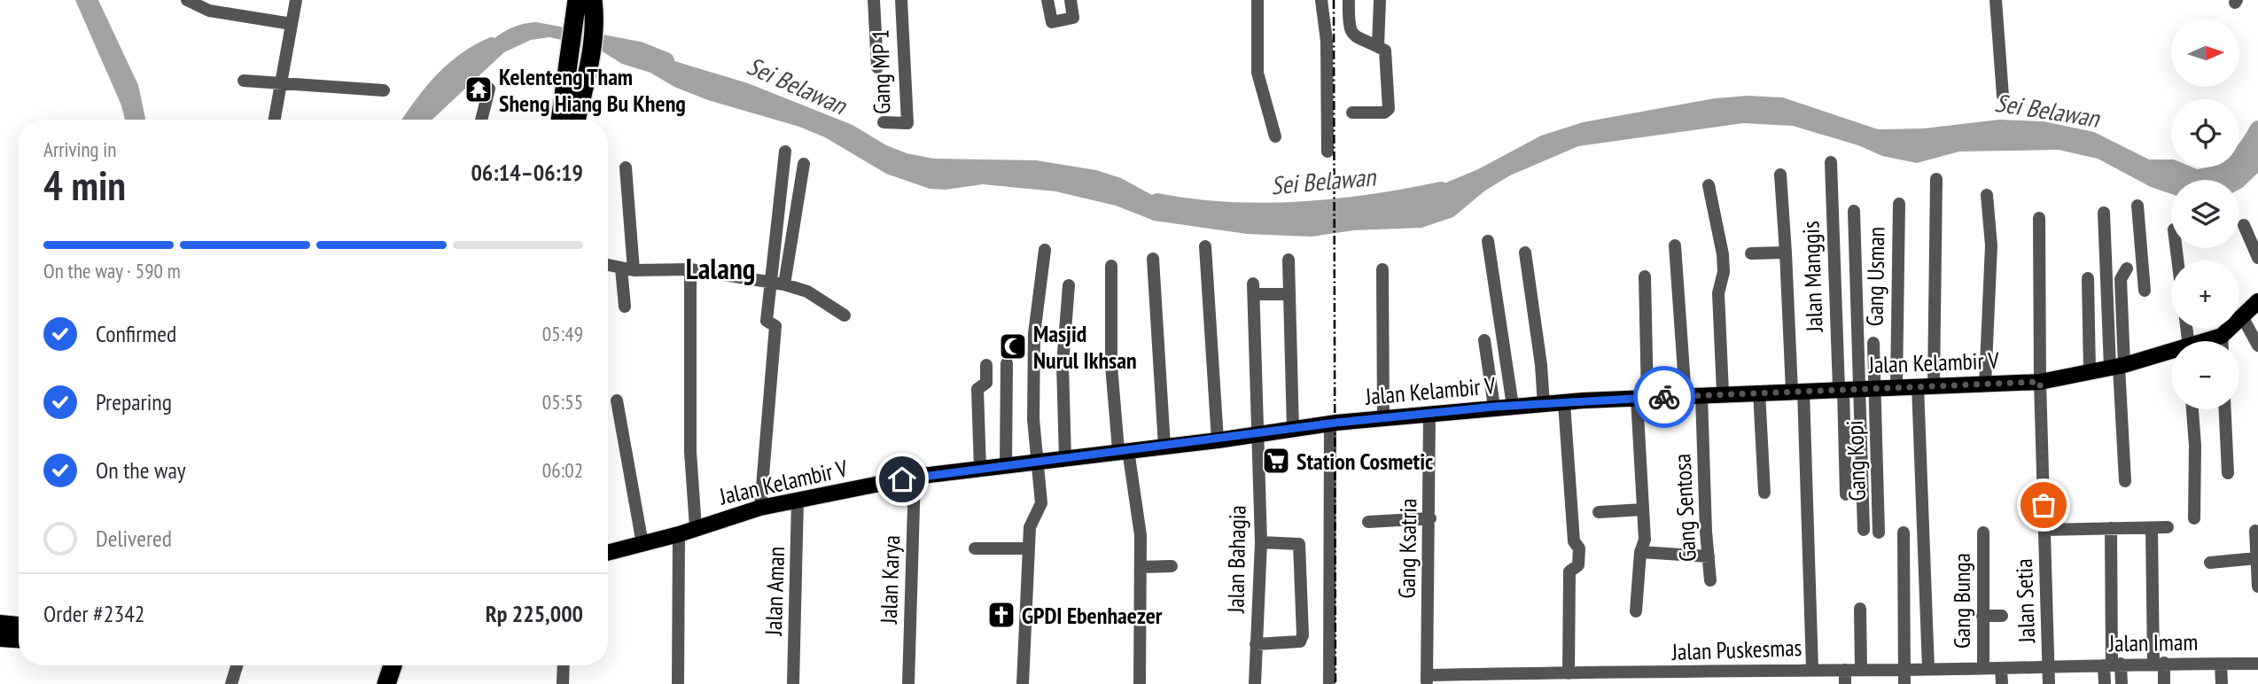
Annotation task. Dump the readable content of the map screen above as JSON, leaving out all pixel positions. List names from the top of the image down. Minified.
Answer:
{"streets":{"main road":["Jalan Kelambir V"],"street":["Gang MP 1","Jalan Manggis","Gang Usman","Gang Kopi","Gang Sentosa","Gang Ksatria","Jalan Bahagia","Jalan Karya","Jalan Aman","Gang Bunga","Jalan Setia","Jalan Imam","Jalan Puskesmas"]},"crossings":[["Jalan Manggis","Jalan Kelambir V"],["Gang Usman","Jalan Kelambir V"],["Jalan Kelambir V","Gang Kopi"],["Jalan Kelambir V","Gang Sentosa"],["Jalan Kelambir V","Gang Ksatria"],["Jalan Kelambir V","Jalan Bahagia"],["Jalan Kelambir V","Jalan Karya"],["Jalan Kelambir V","Jalan Aman"],["Jalan Kelambir V","Jalan Setia"],["Gang Ksatria","Jalan Puskesmas"],["Gang Bunga","Jalan Puskesmas"],["Jalan Setia","Jalan Imam"],["Jalan Setia","Jalan Puskesmas"],["Jalan Imam","Jalan Puskesmas"]],"districts":["Lalang"],"water":["Sei Belawan"],"places":{"temple":["Kelenteng Tham Sheng Hiang Bu Kheng"],"mosque":["Masjid Nurul Ikhsan"],"supermarket":["Station Cosmetic"],"church":["GPDI Ebenhaezer"]},"north":"right","page":{"map_buttons":["+","−"],"heading":["4 min","Arriving in","06:14–06:19"],"panel":["Order #2342","Rp 225,000"],"bar":"On the way · 590 m","list":[["Confirmed","05:49"],["Preparing","05:55"],["On the way","06:02"],"Delivered"]}}
